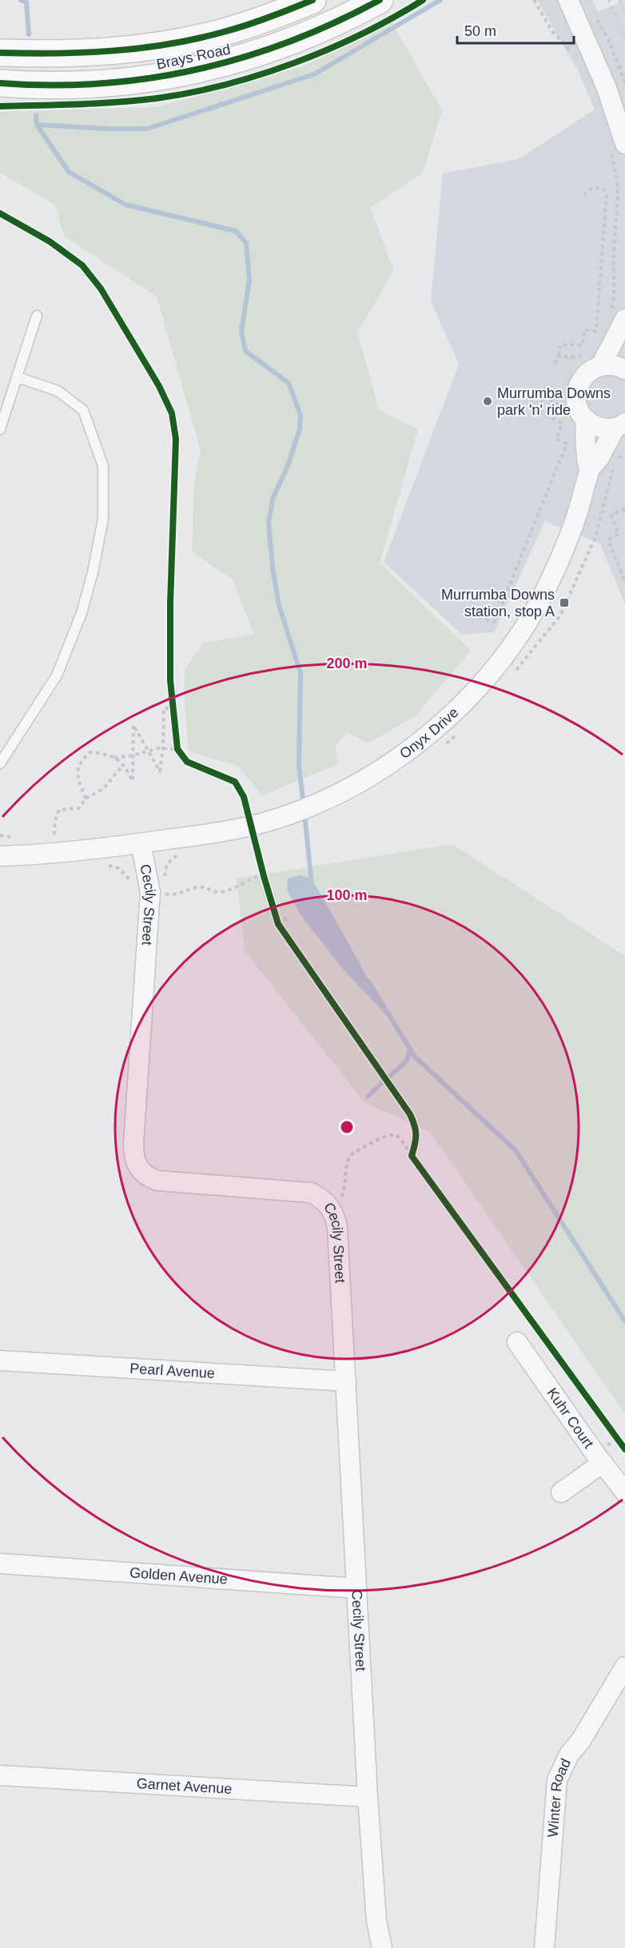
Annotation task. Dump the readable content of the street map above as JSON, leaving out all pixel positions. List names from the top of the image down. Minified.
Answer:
{"streets":{"main road":["Brays Road"],"street":["Onyx Drive","Cecily Street","Pearl Avenue","Kuhr Court","Golden Avenue","Garnet Avenue","Winter Road"]},"crossings":[["Onyx Drive","Cecily Street"],["Cecily Street","Pearl Avenue"],["Cecily Street","Golden Avenue"],["Cecily Street","Garnet Avenue"]],"places":{"other":["Murrumba Downs park 'n' ride"],"transit":["Murrumba Downs station, stop A"]},"scale_bar":"50 m","rings":["200 m","100 m"]}
